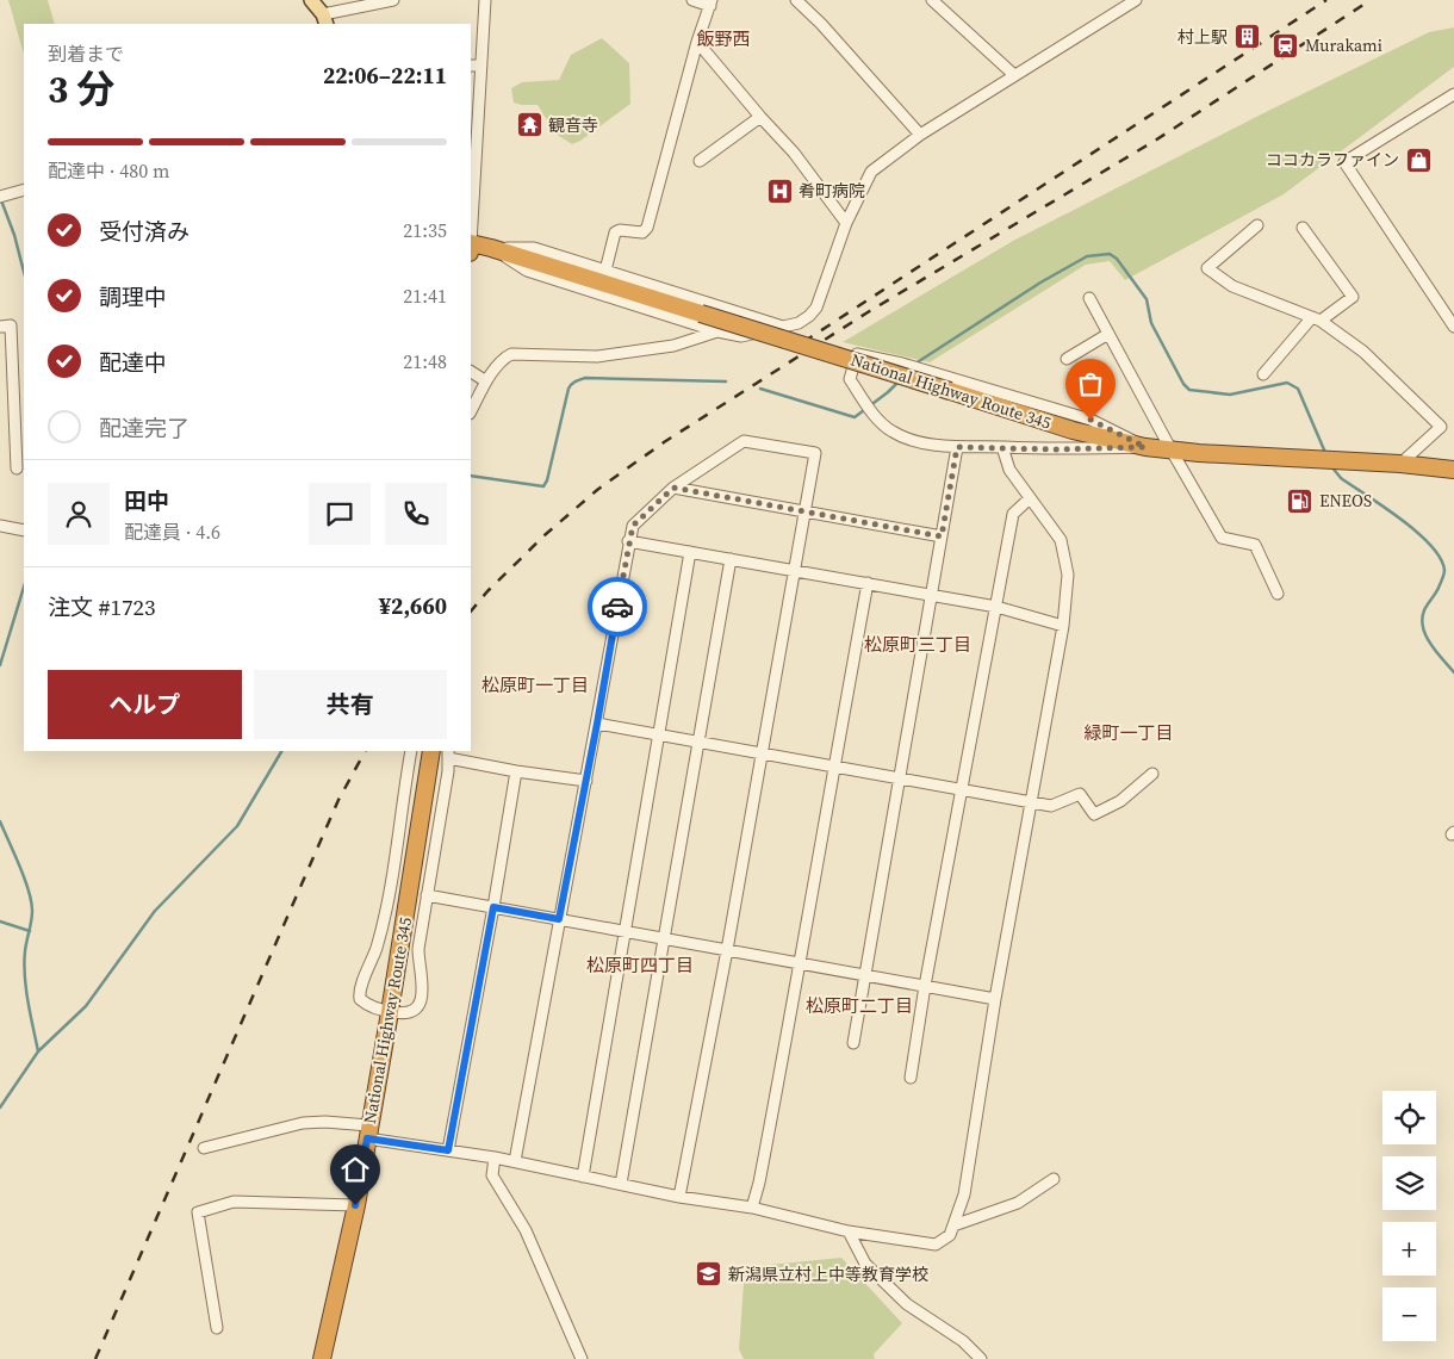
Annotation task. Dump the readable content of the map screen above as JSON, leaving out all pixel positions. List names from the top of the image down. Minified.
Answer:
{"streets":{"highway":["National Highway Route 345"]},"districts":["飯野西","松原町三丁目","松原町一丁目","緑町一丁目","松原町四丁目","松原町二丁目"],"places":{"building":["村上駅"],"station":["Murakami"],"temple":["観音寺"],"shop":["ココカラファイン"],"hospital":["肴町病院"],"fuel station":["ENEOS"],"school or university":["新潟県立村上中等教育学校"]},"page":{"heading":["3 分","到着まで","22:06–22:11"],"panel":["田中","配達員 · 4.6","注文 #1723","¥2,660"],"bar":"配達中 · 480 m","list":[["受付済み","21:35"],["調理中","21:41"],["配達中","21:48"],"配達完了"],"buttons":["ヘルプ","共有"],"map_buttons":["+","−"]}}
